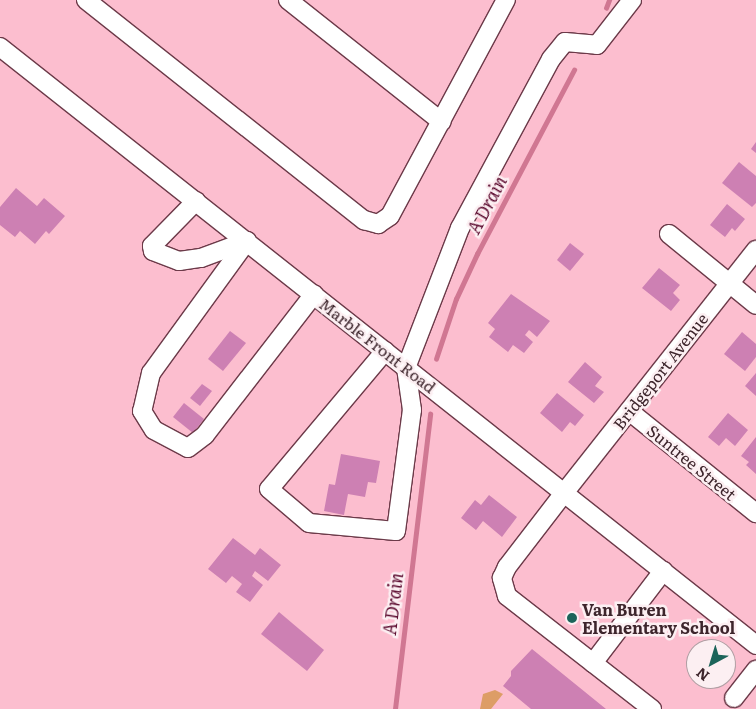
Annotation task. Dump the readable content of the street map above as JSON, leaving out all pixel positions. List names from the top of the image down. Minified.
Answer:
{"streets":{"street":["Marble Front Road","Bridgeport Avenue","Suntree Street"]},"crossings":[["Marble Front Road","Bridgeport Avenue"],["Bridgeport Avenue","Suntree Street"]],"water":["A Drain"],"places":["Van Buren Elementary School"],"north":"bottom left"}
